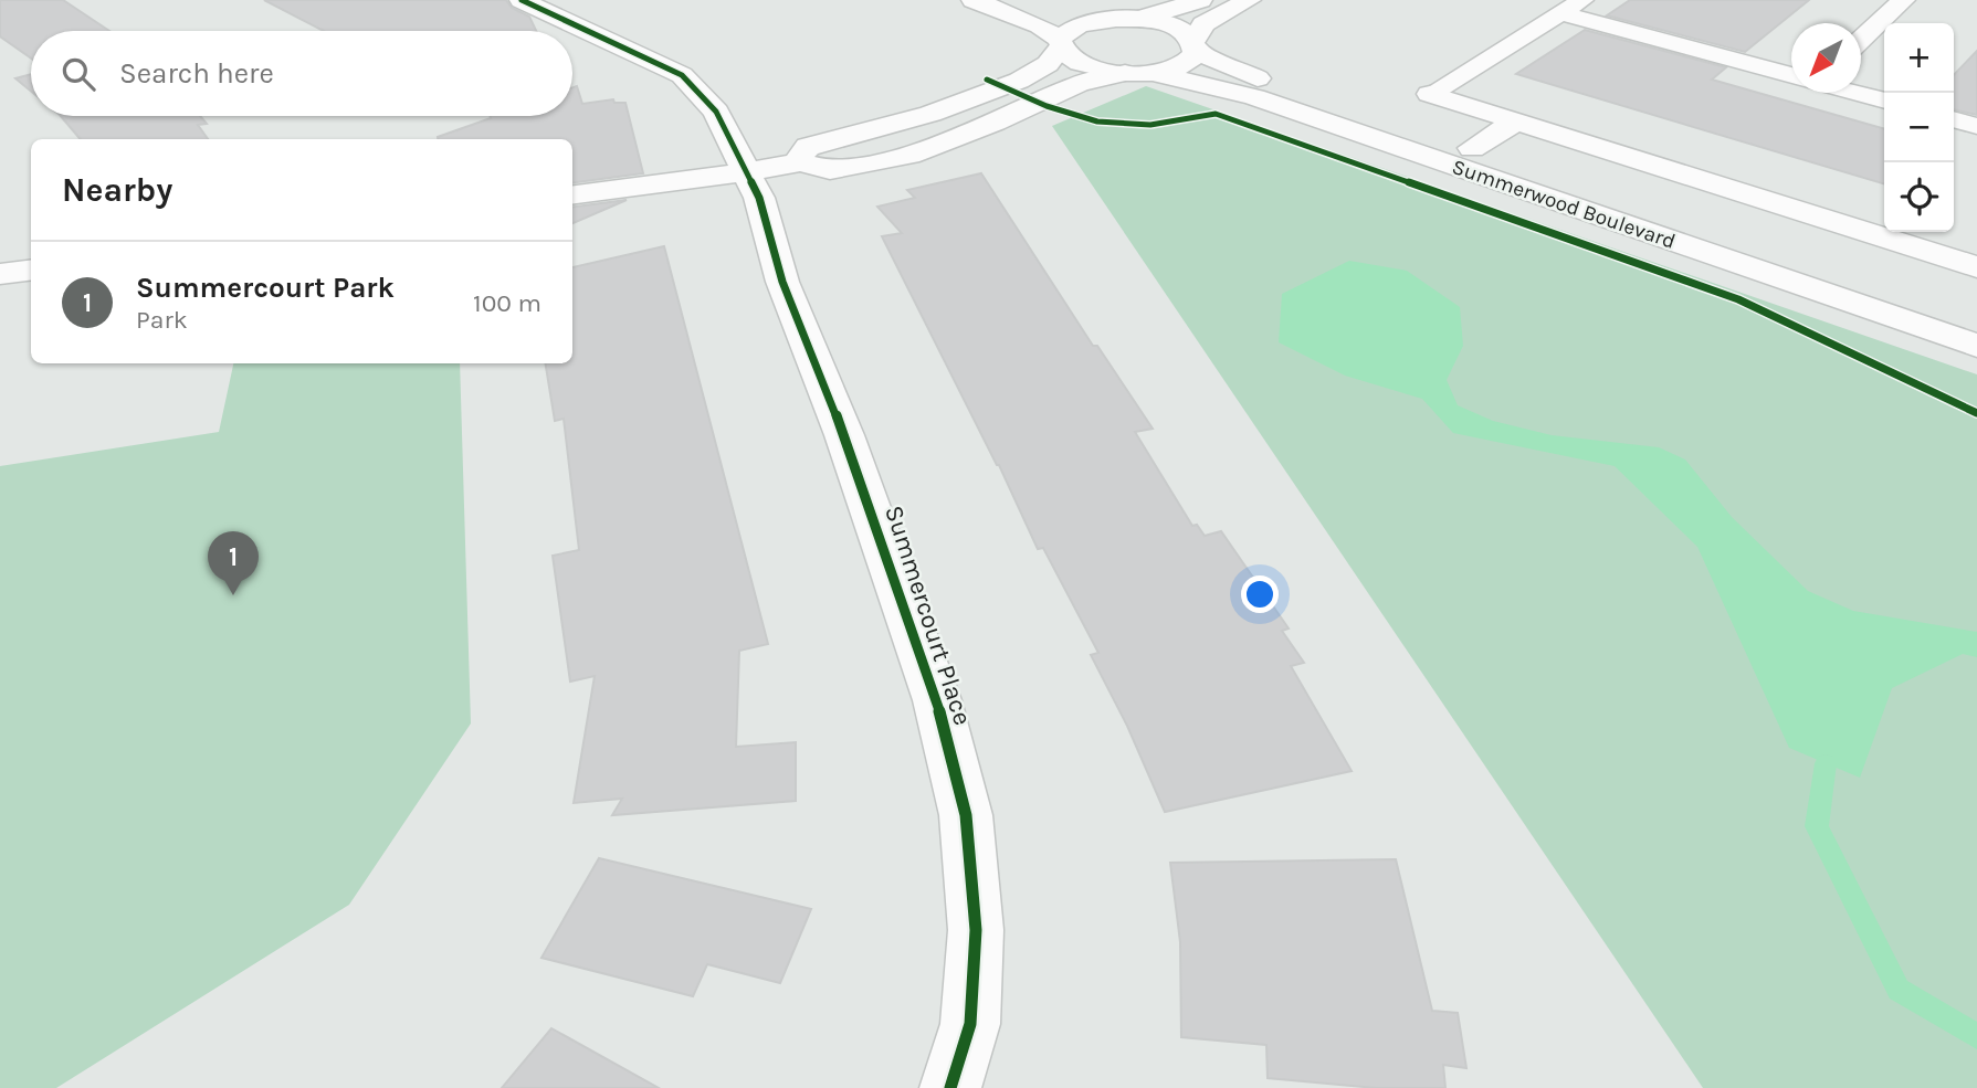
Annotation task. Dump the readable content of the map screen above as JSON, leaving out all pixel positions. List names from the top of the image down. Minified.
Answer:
{"streets":{"street":["Summerwood Boulevard","Summercourt Place"]},"north":"bottom left","page":{"map_buttons":["+","−"],"search":"Search here","heading":"Nearby","list":[{"mark":"1","name":"Summercourt Park","note":"Park","value":"100 m"}],"pins":"1"}}
